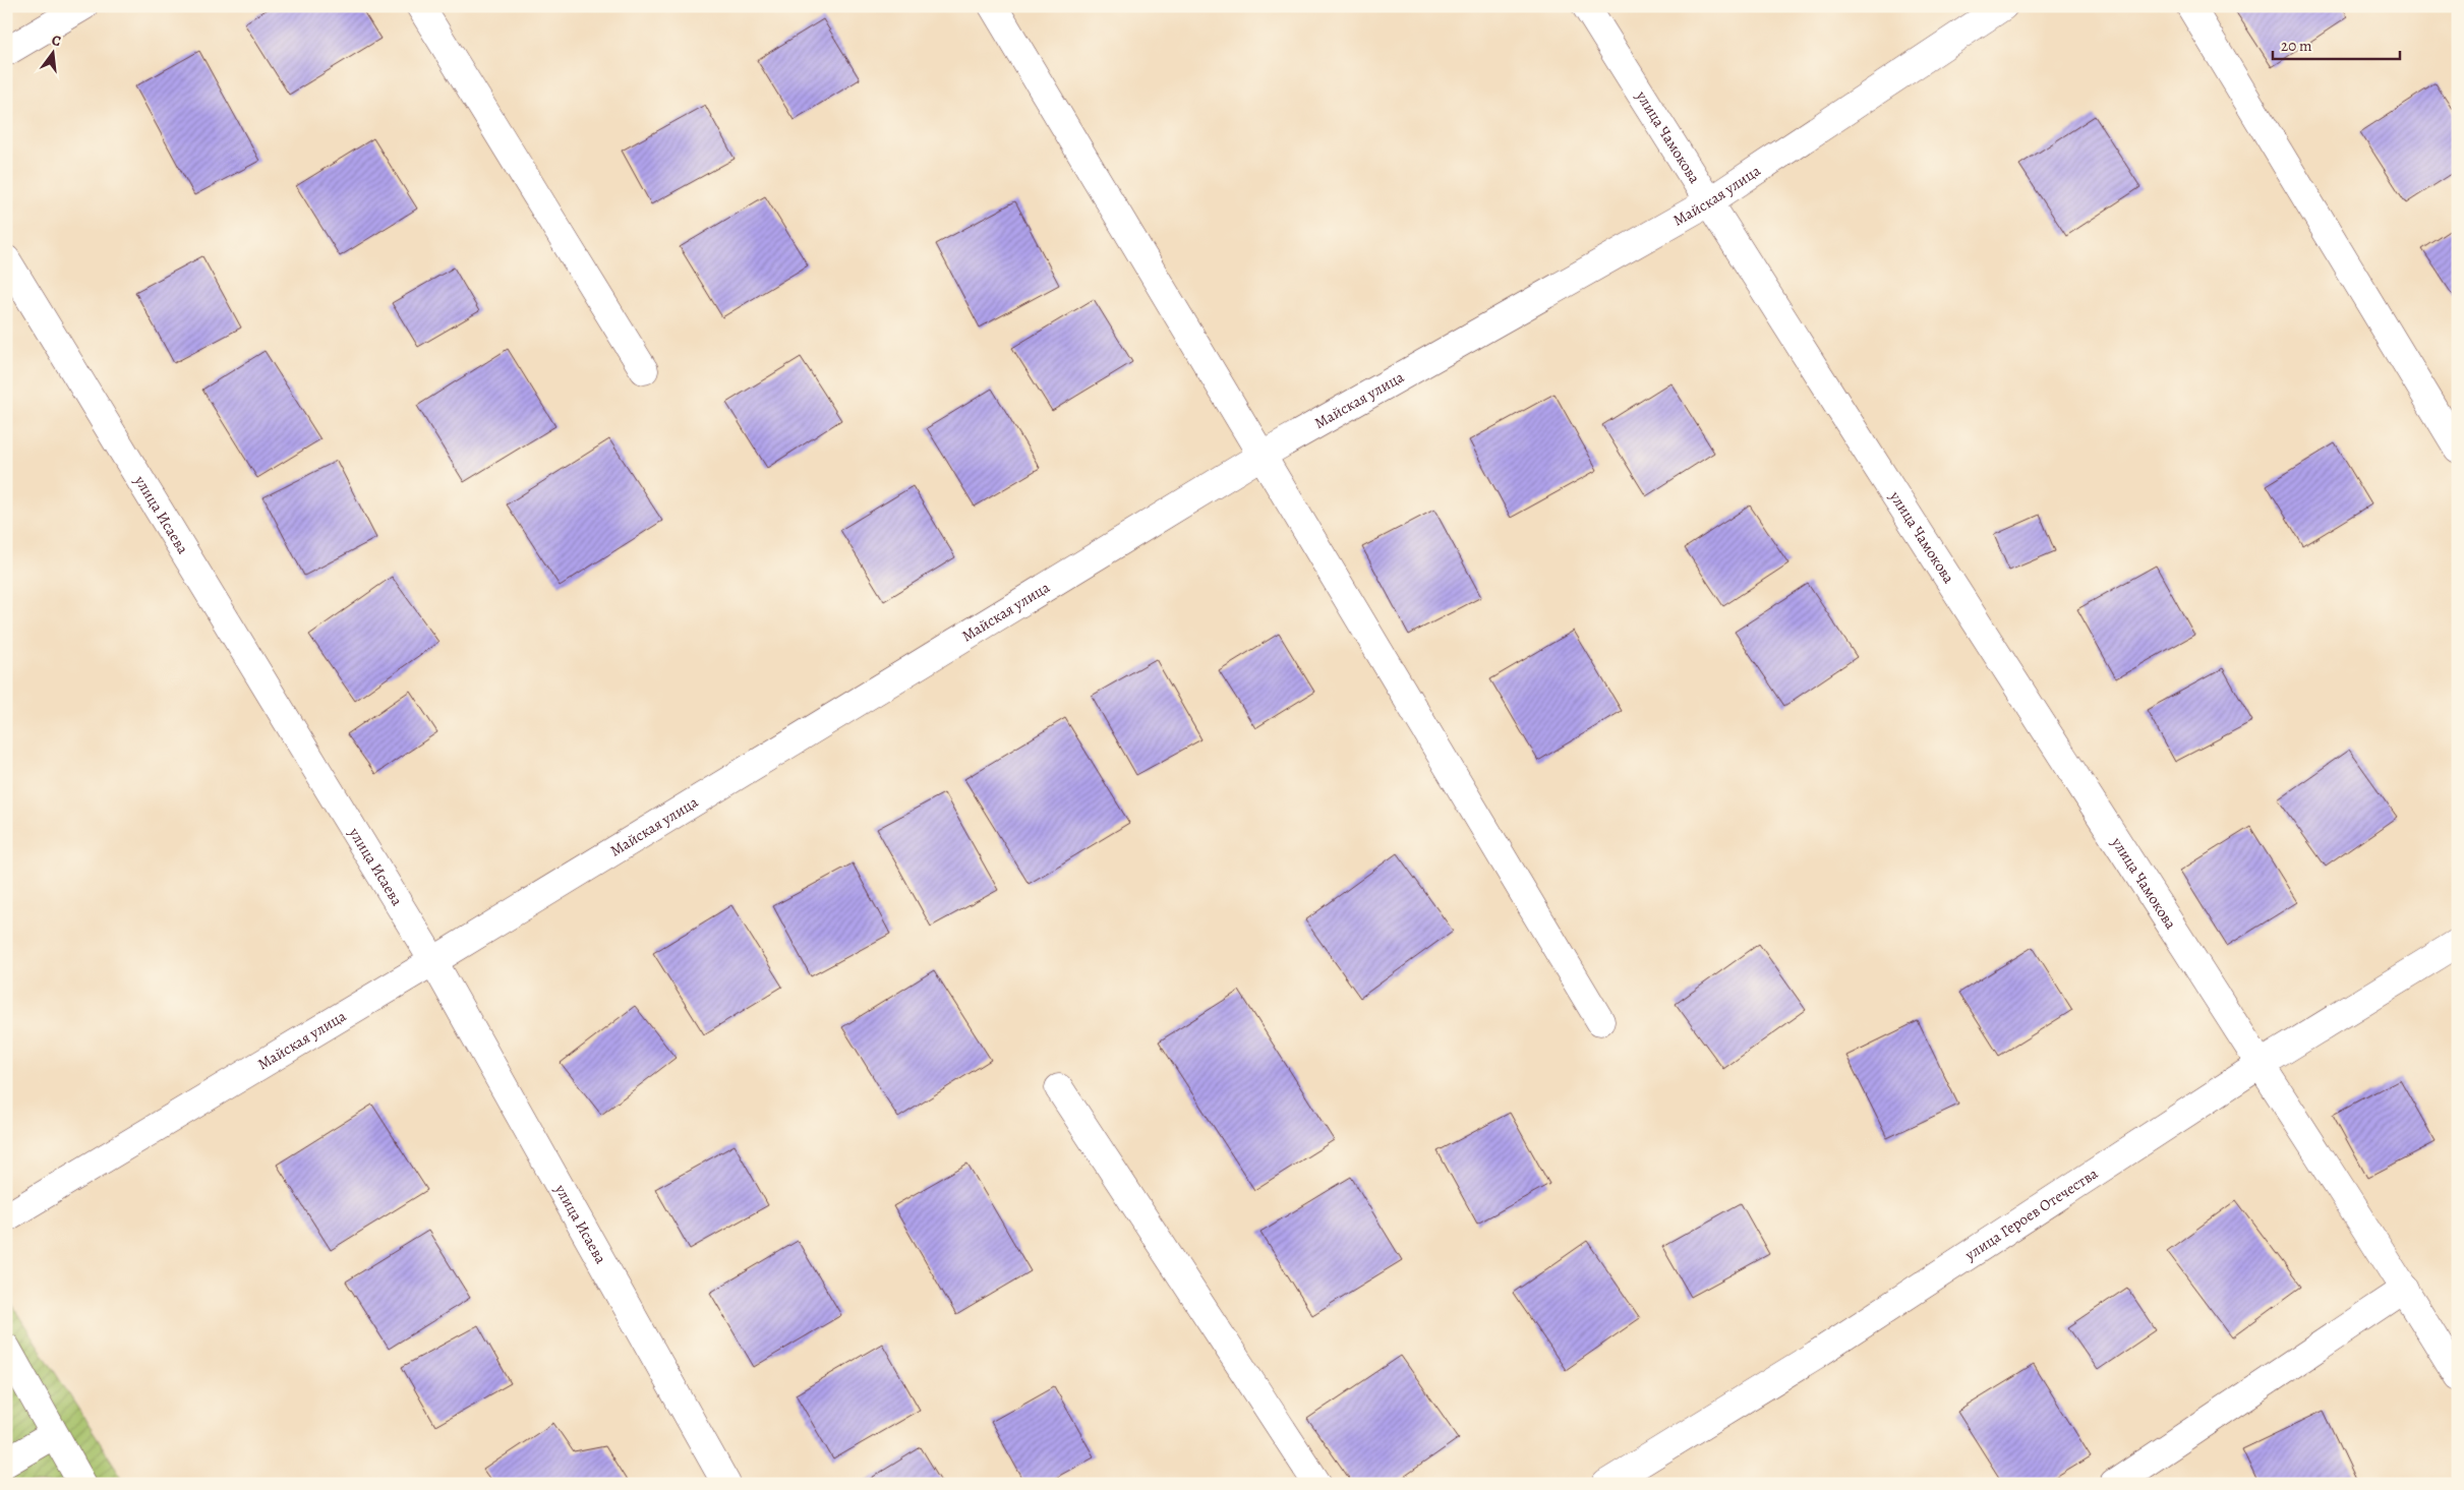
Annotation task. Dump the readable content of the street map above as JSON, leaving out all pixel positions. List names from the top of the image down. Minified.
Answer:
{"streets":{"street":["улица Чамокова","Майская улица","улица Исаева","улица Героев Отечества"]},"crossings":[["улица Чамокова","Майская улица"],["улица Чамокова","улица Героев Отечества"],["Майская улица","улица Исаева"]],"scale_bar":"20 m","north":"top"}
